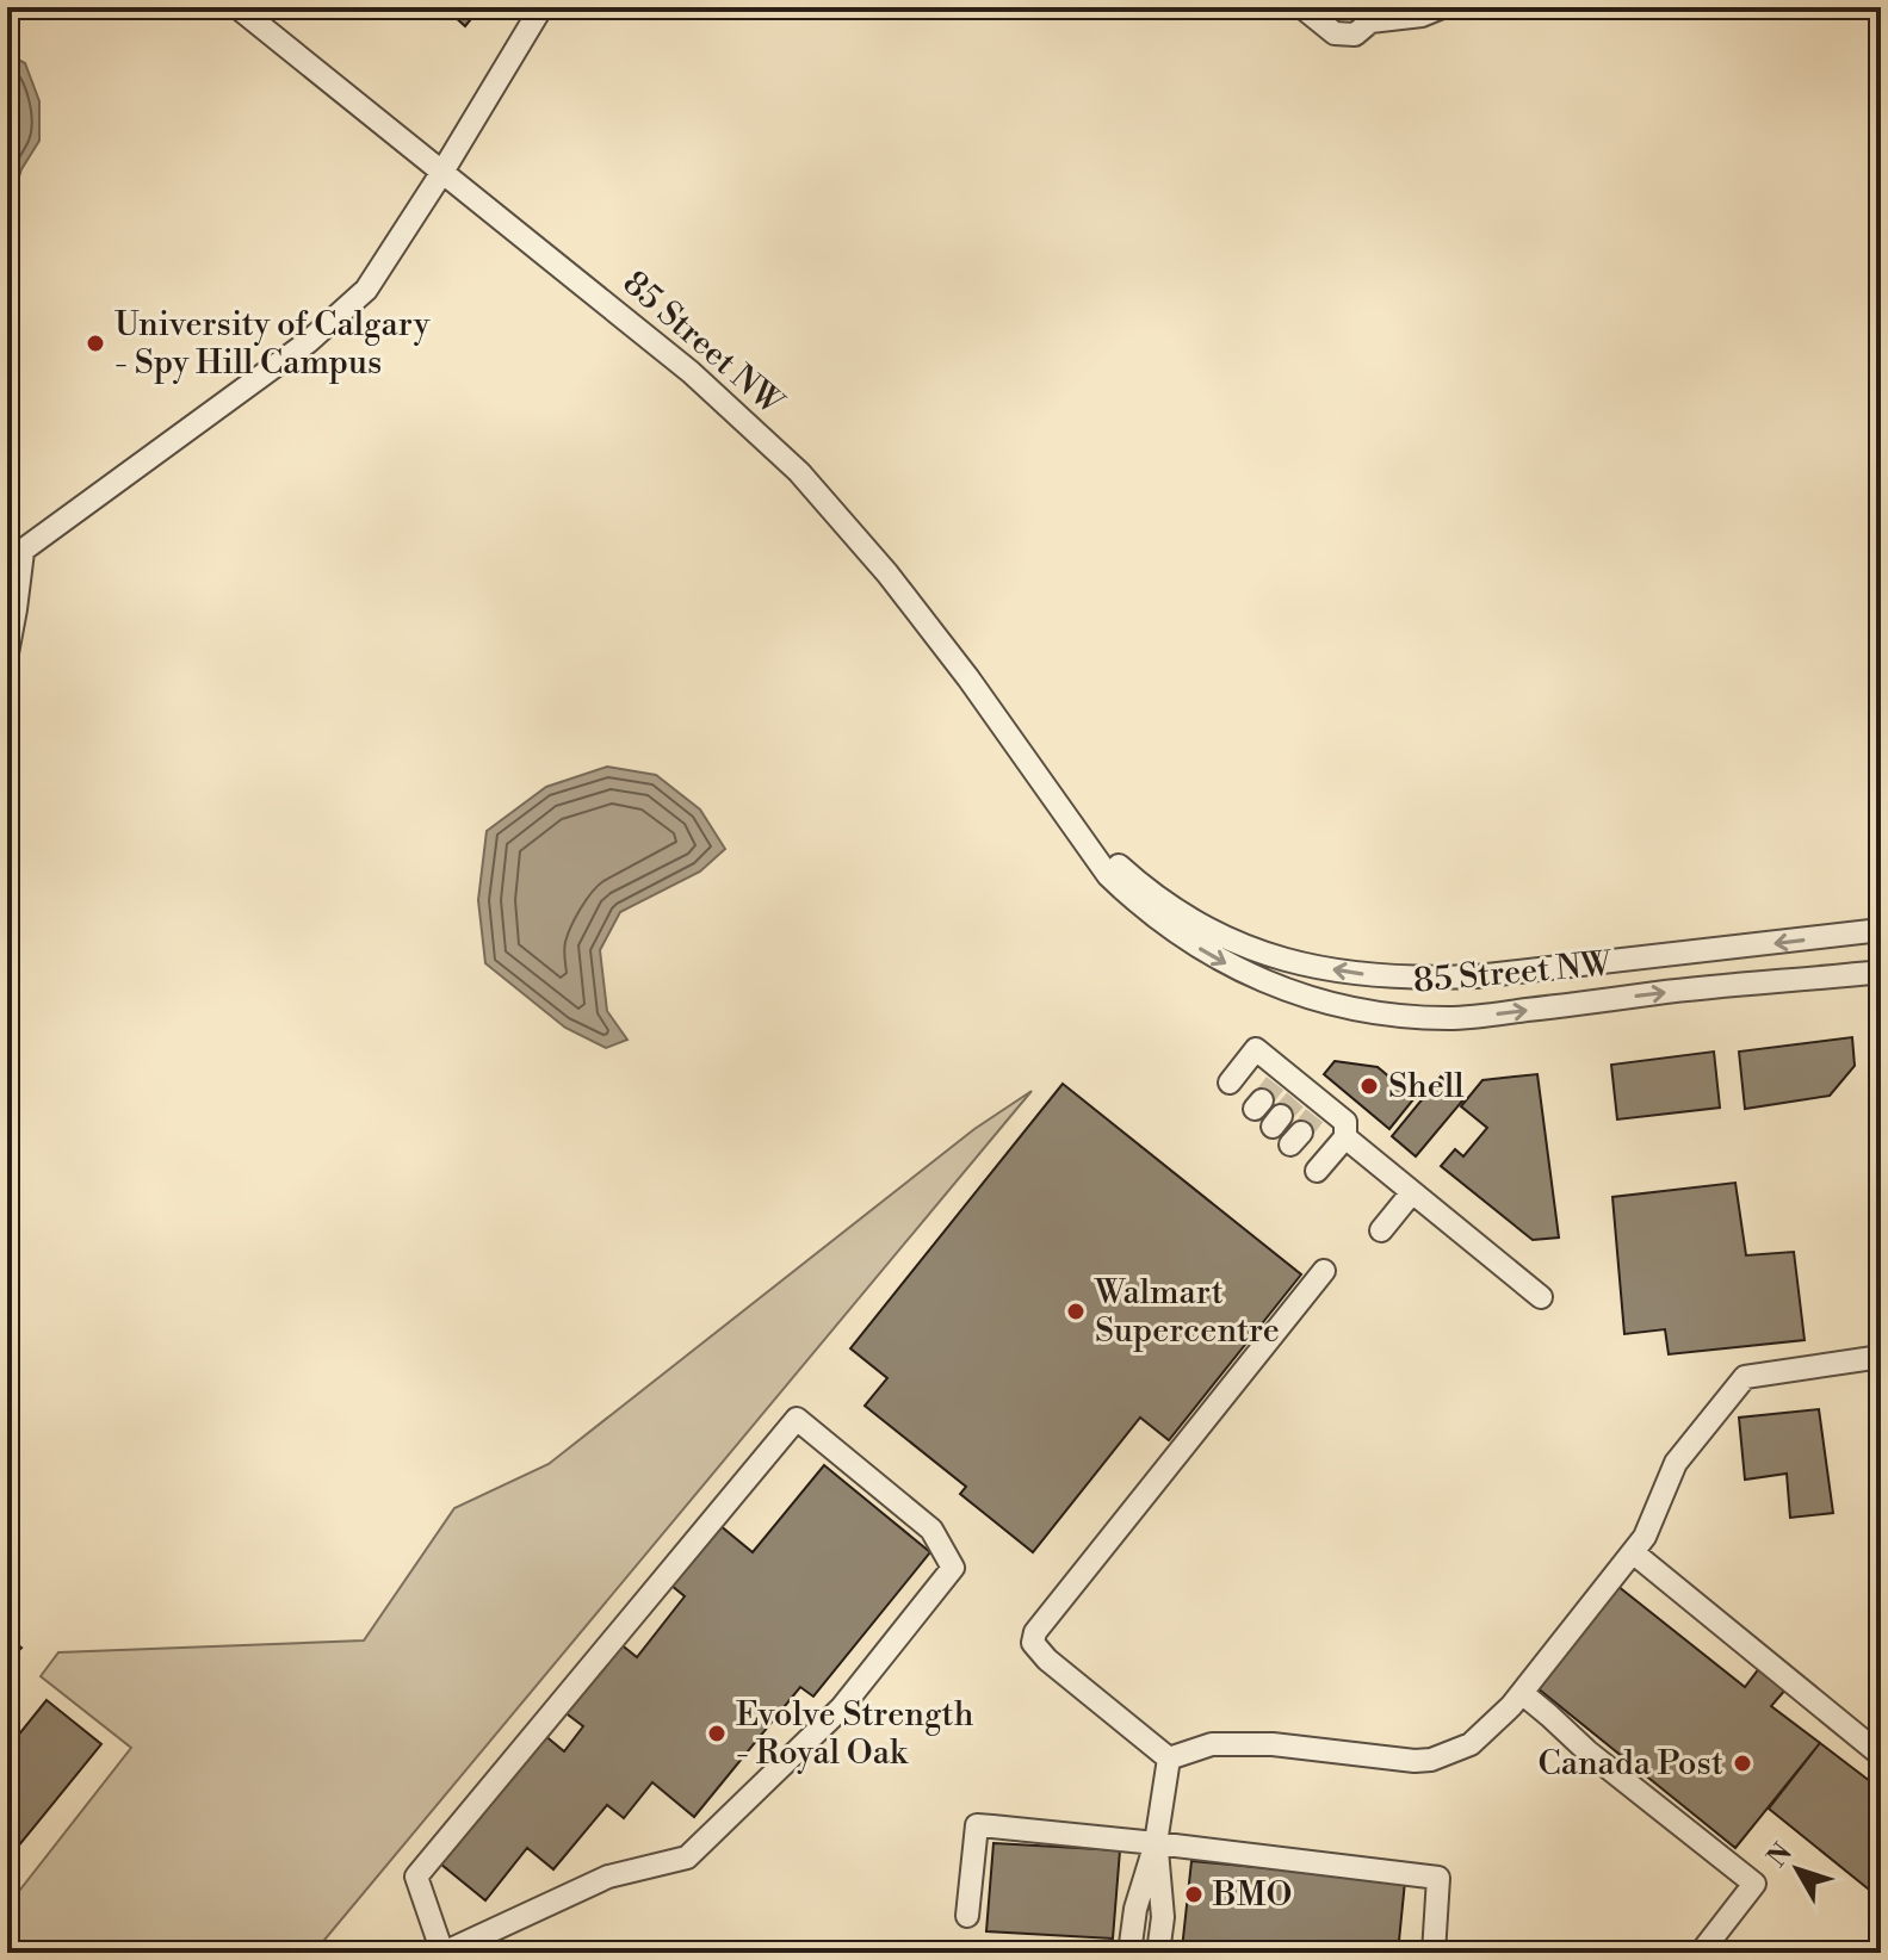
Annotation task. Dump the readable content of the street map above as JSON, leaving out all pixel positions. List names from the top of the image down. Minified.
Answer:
{"streets":{"street":["85 Street NW"]},"places":["University of Calgary - Spy Hill Campus","Shell","Walmart Supercentre","Evolve Strength - Royal Oak","Canada Post","BMO"],"north":"top left"}
